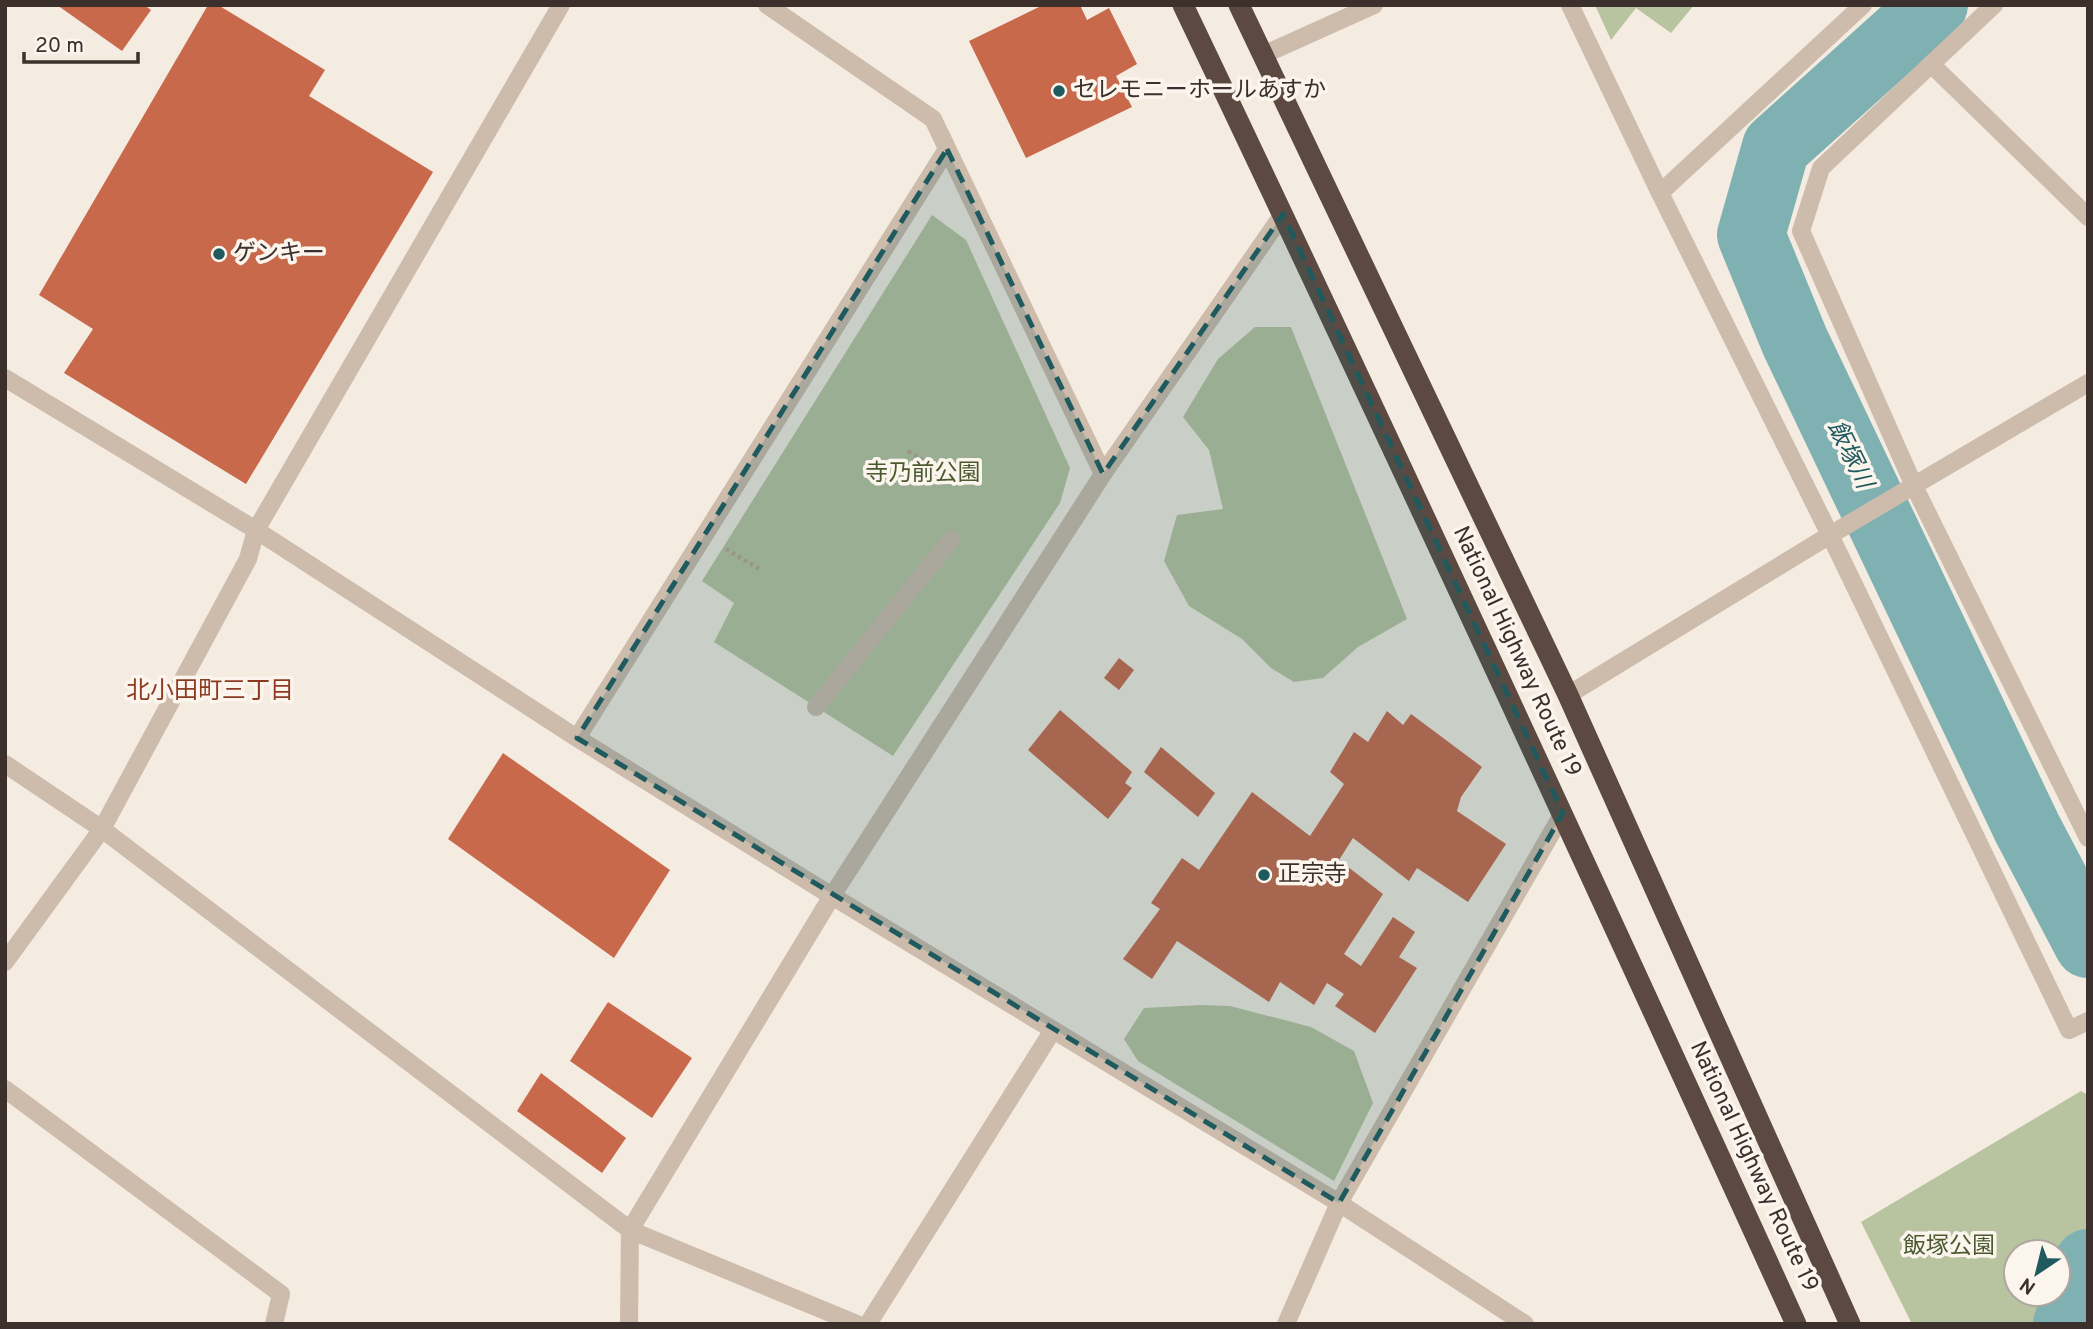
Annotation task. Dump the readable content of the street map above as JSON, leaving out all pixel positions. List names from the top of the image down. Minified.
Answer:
{"streets":{"highway":["National Highway Route 19"]},"districts":["北小田町三丁目"],"water":["飯塚川"],"parks":["寺乃前公園","飯塚公園"],"places":["セレモニーホールあすか","ゲンキー","正宗寺"],"scale_bar":"20 m","north":"bottom left"}
